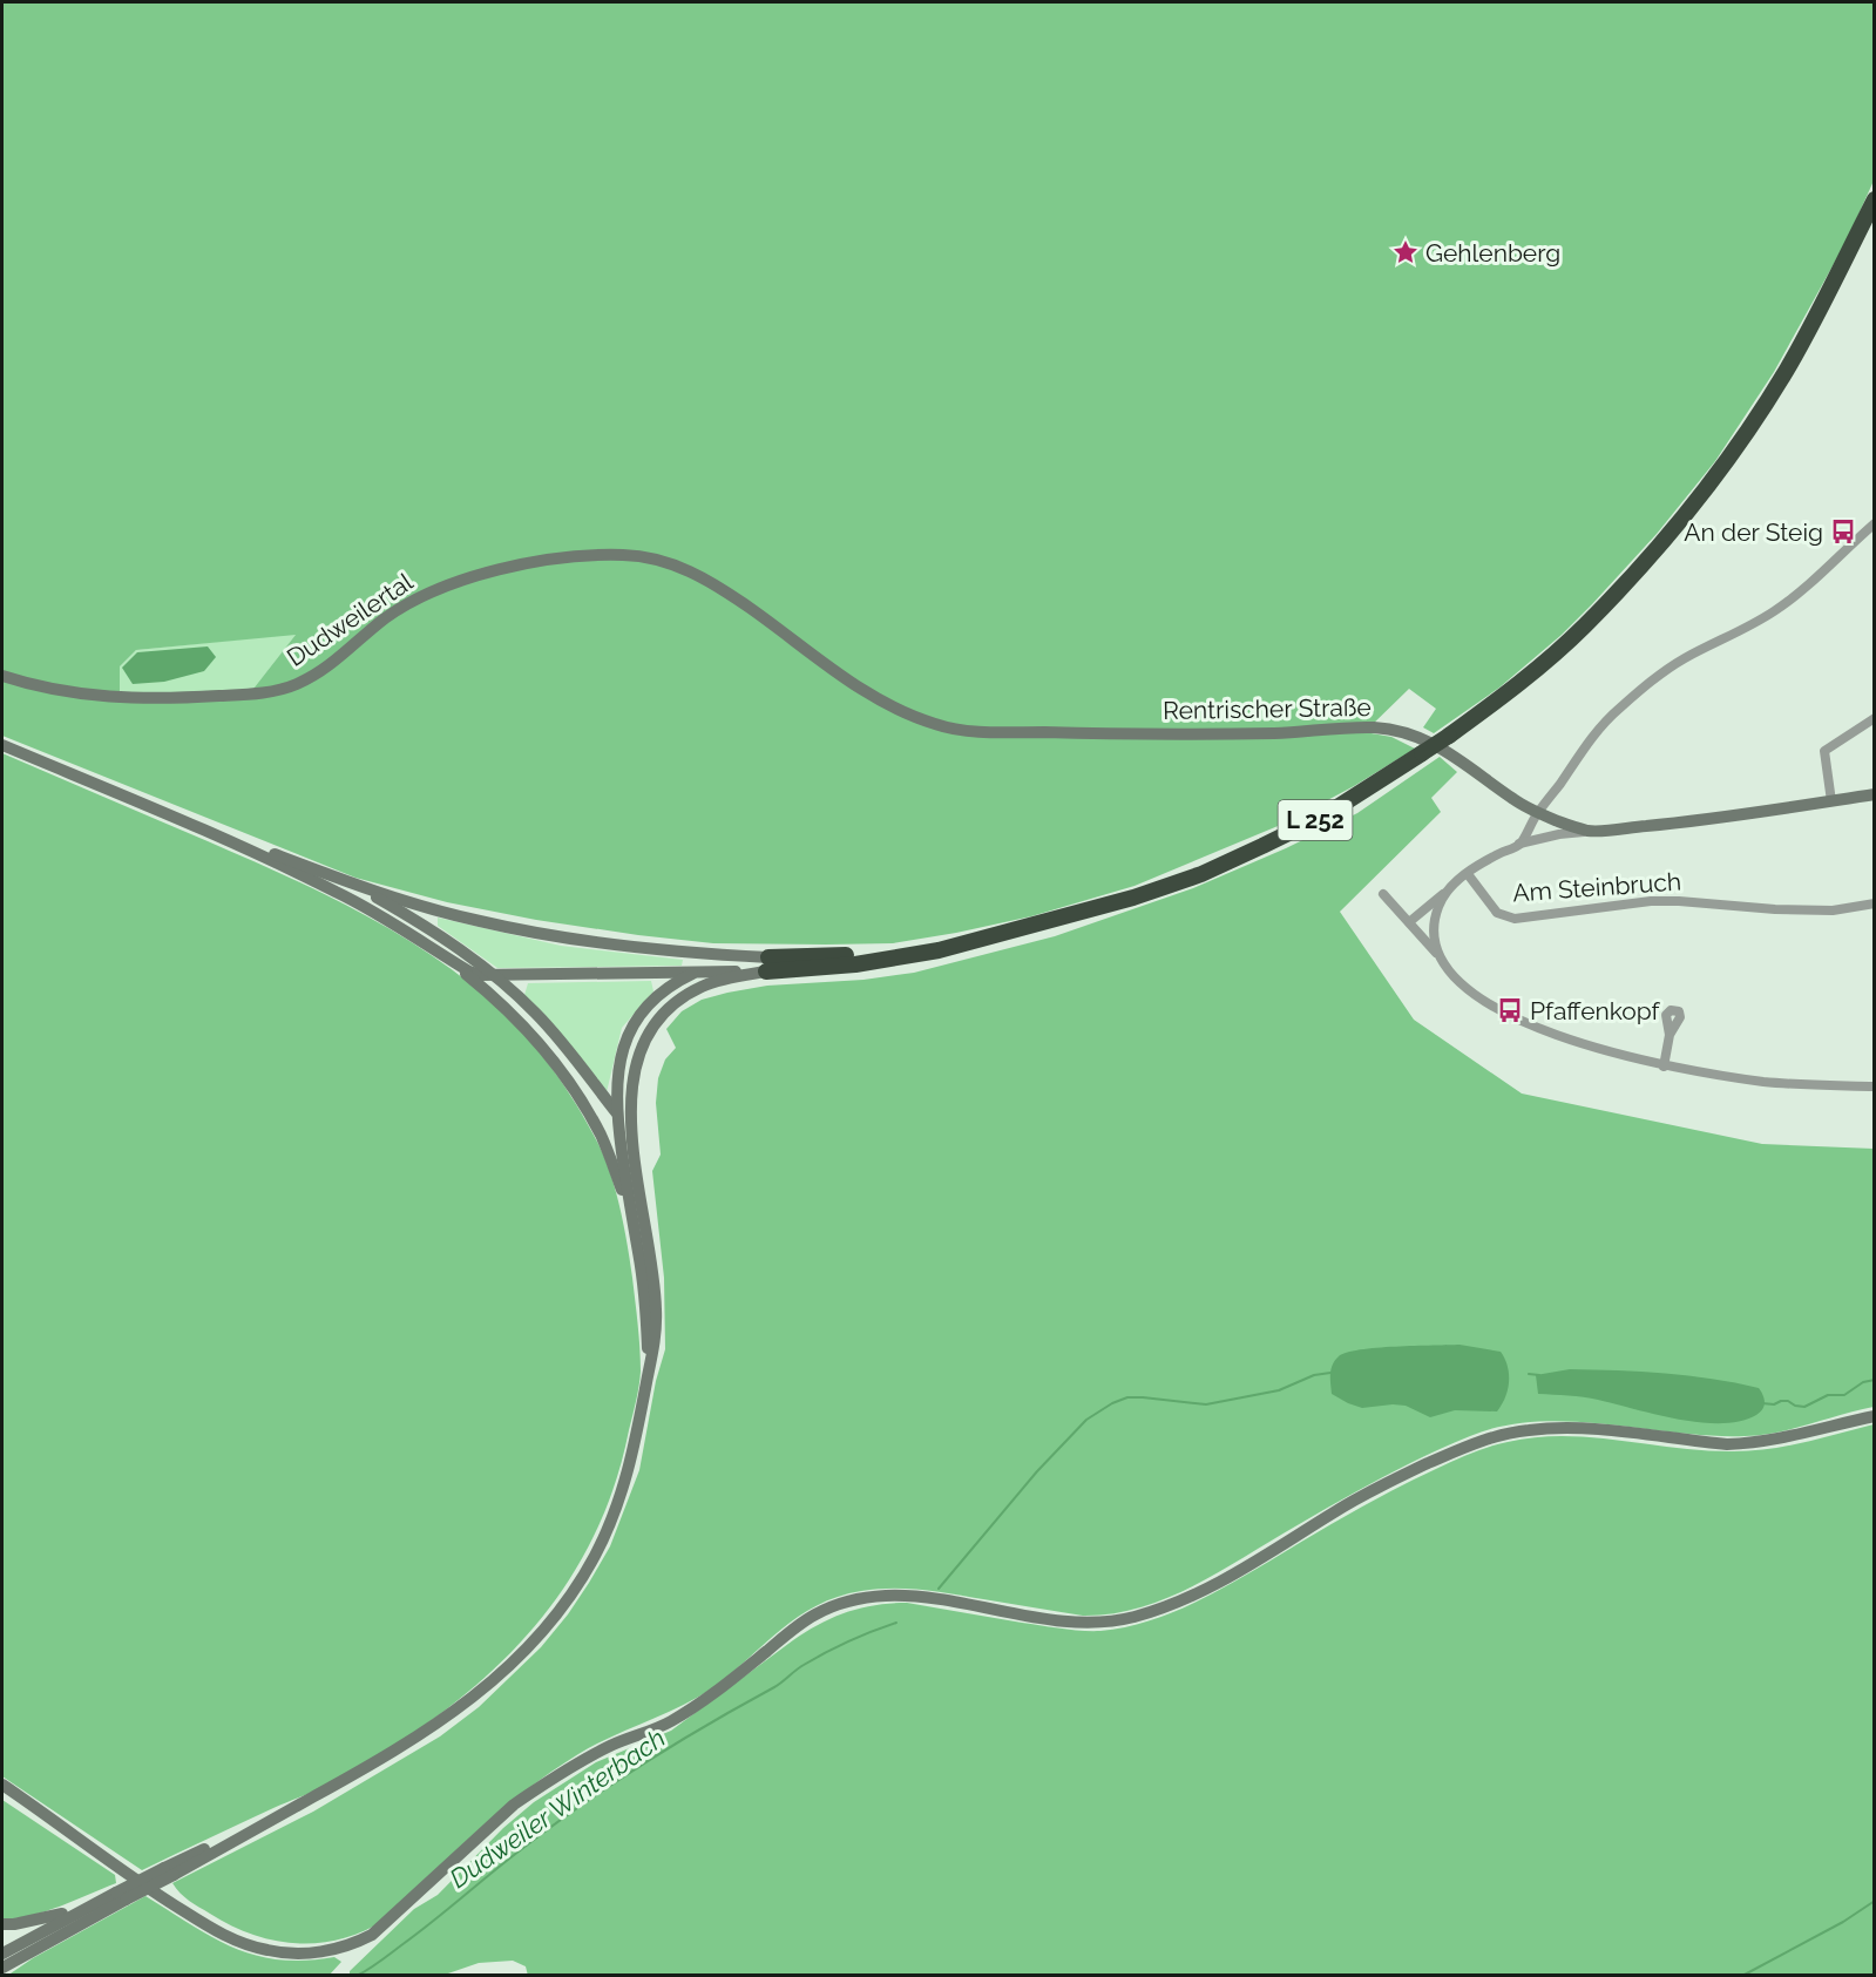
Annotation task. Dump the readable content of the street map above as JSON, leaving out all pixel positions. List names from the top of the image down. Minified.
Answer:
{"streets":{"highway":["L 252"],"main road":["Dudweilertal","Rentrischer Straße"],"street":["Am Steinbruch"]},"crossings":[["Dudweilertal","Rentrischer Straße"]],"water":["Dudweiler Winterbach"],"places":{"place":["Gehlenberg"],"bus stop":["An der Steig","Pfaffenkopf"]}}
